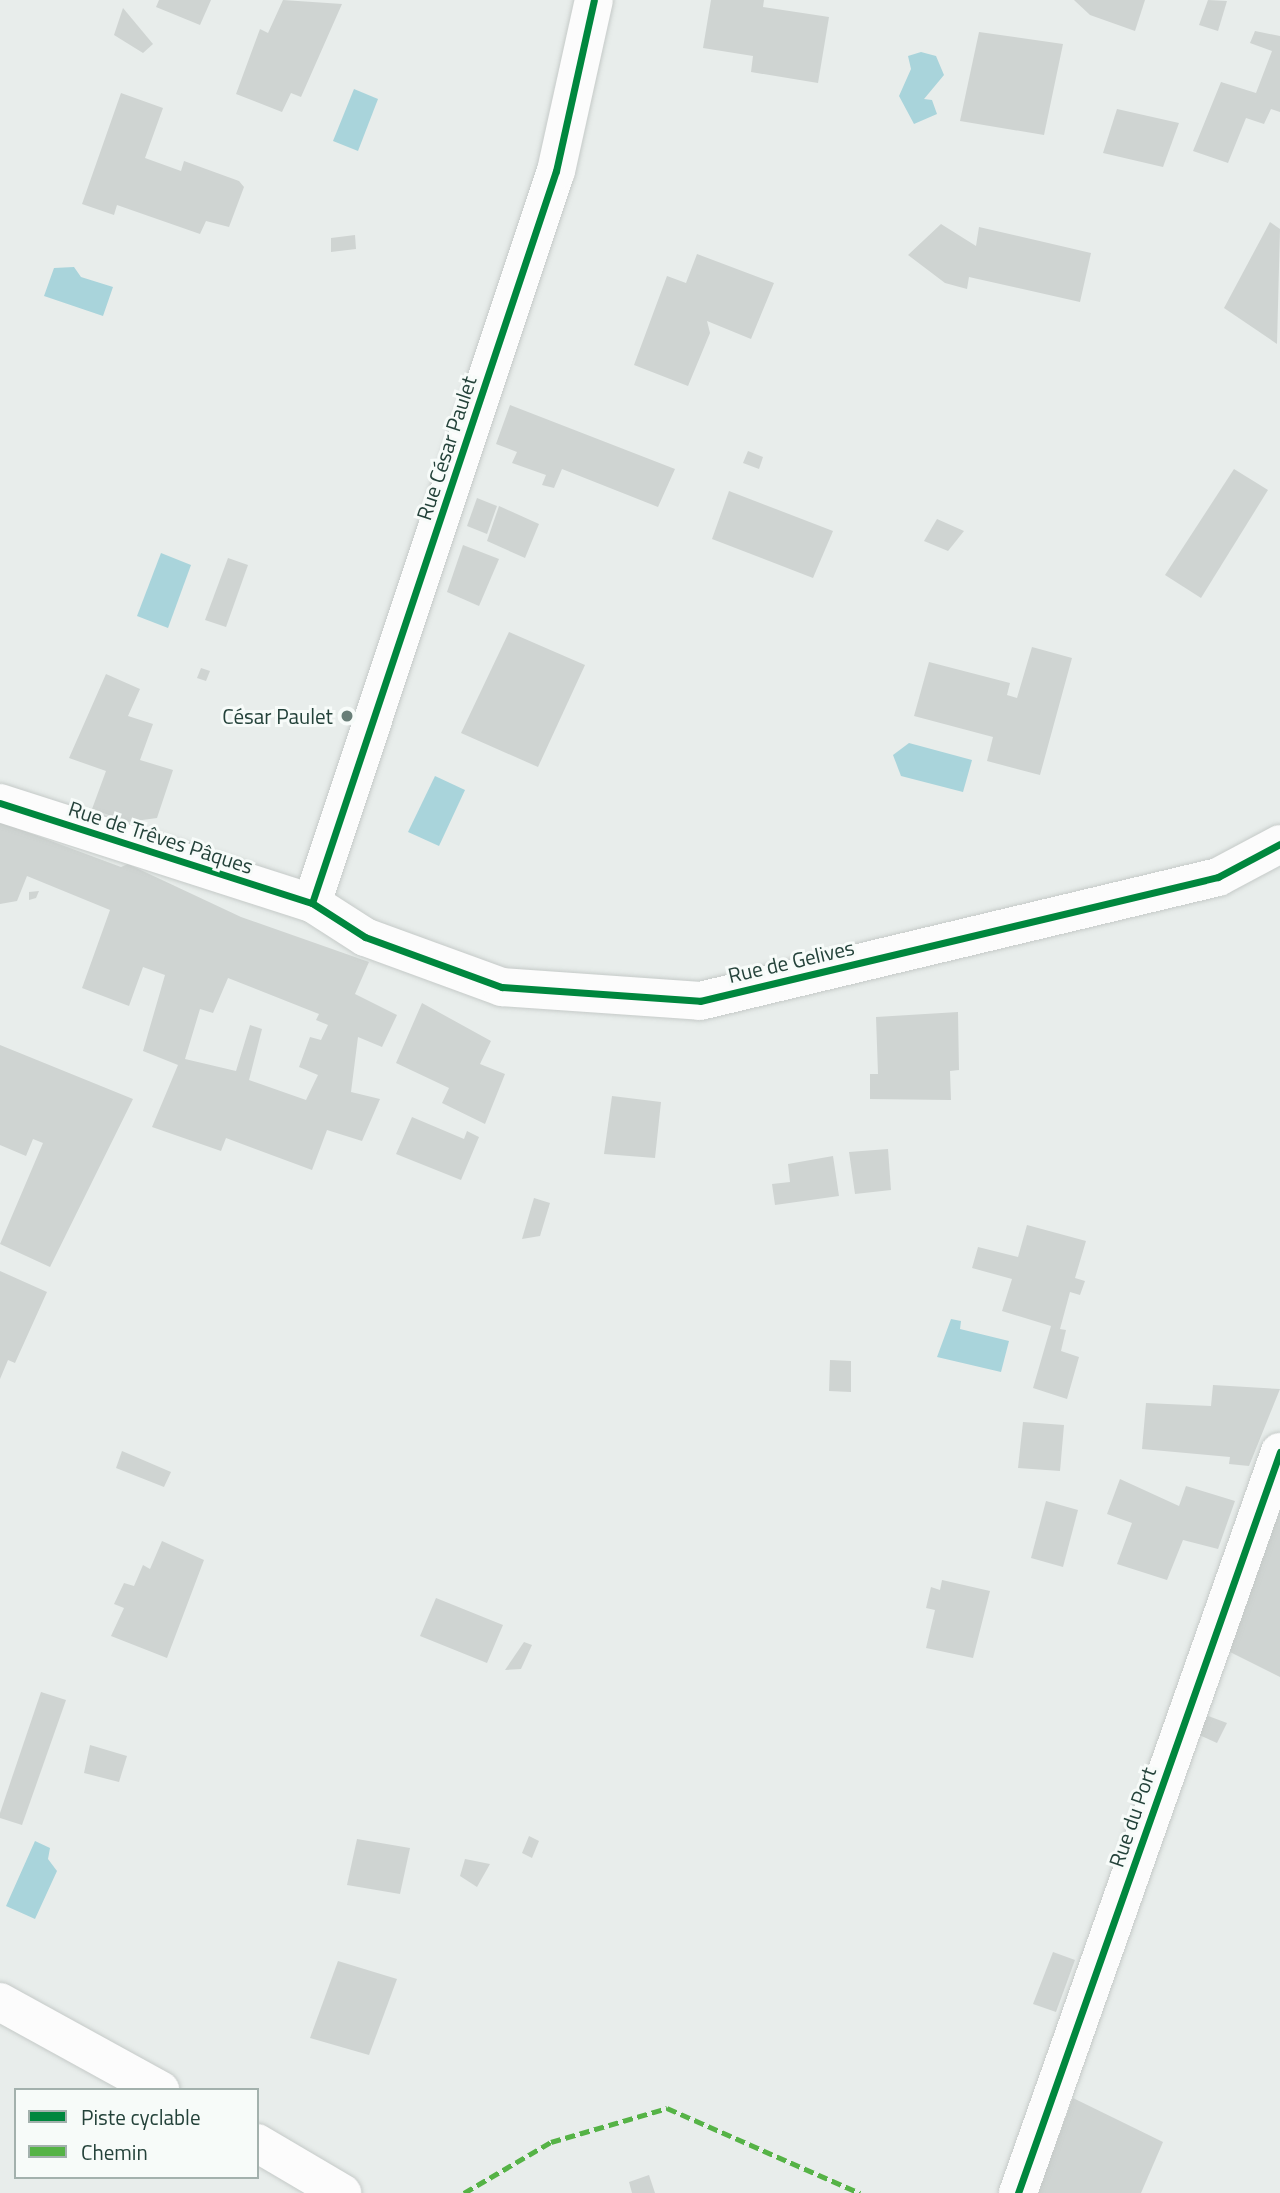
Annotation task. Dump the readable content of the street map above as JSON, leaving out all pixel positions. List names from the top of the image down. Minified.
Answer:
{"streets":{"street":["Rue César Paulet","Rue de Trêves Pâques","Rue de Gelives","Rue du Port"]},"crossings":[["Rue César Paulet","Rue de Trêves Pâques"],["Rue César Paulet","Rue de Gelives"],["Rue de Trêves Pâques","Rue de Gelives"]],"places":["César Paulet"],"legend":["Piste cyclable","Chemin"]}
